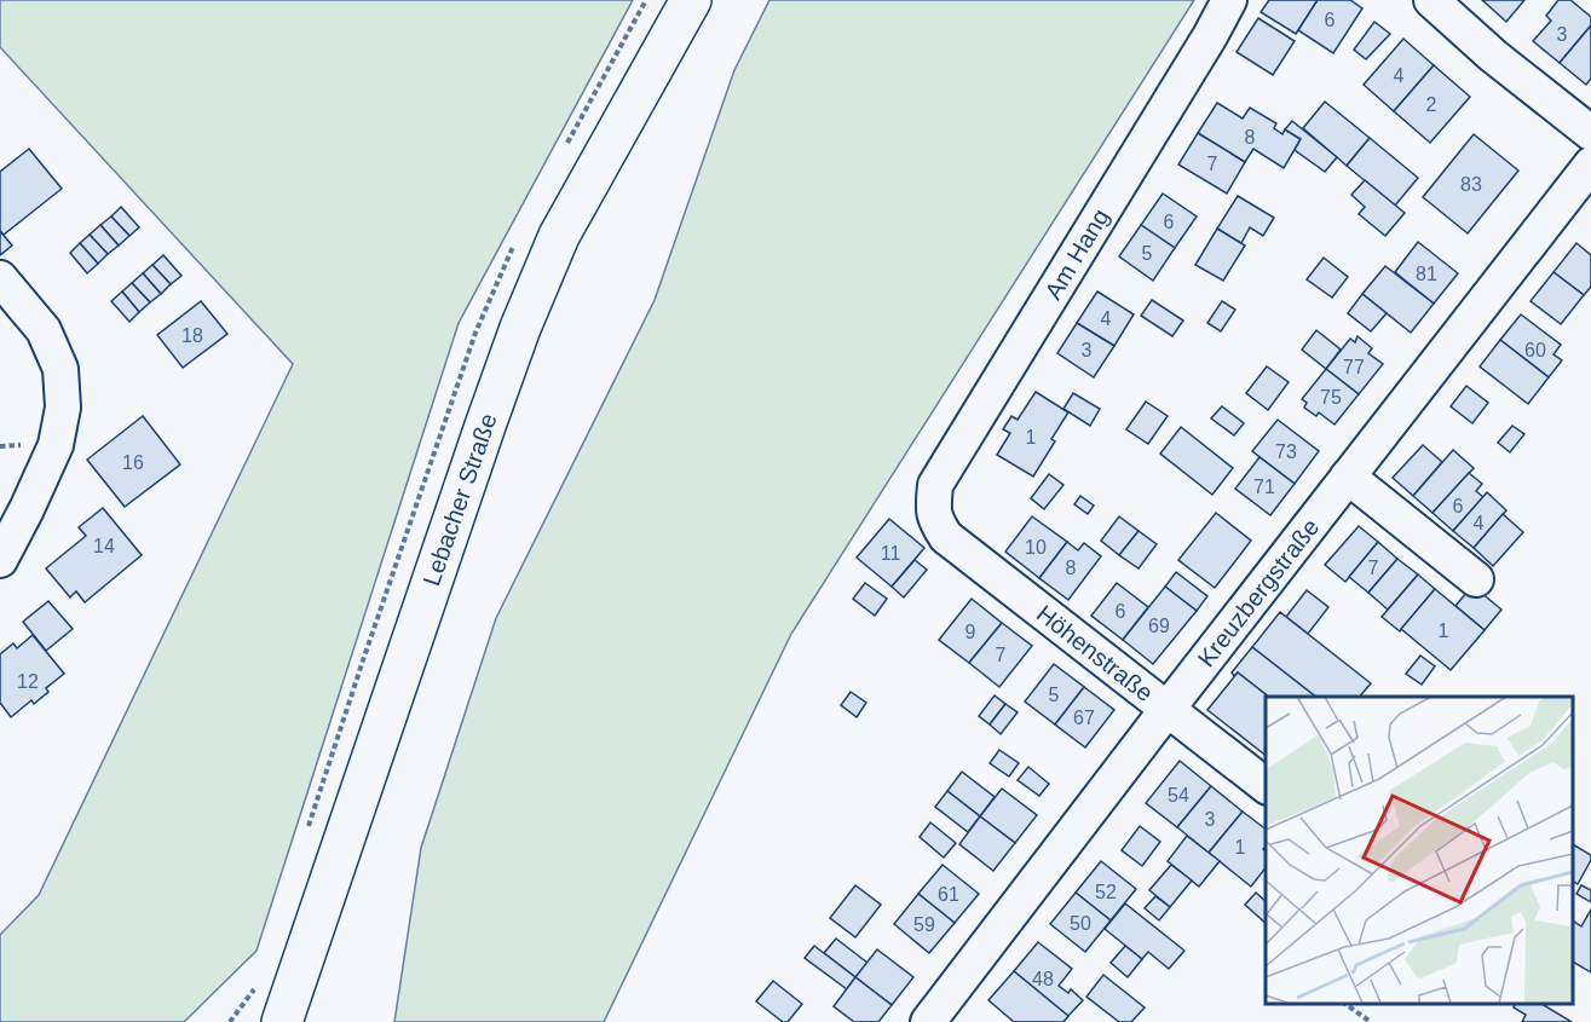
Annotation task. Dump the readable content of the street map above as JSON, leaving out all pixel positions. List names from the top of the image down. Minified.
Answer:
{"streets":{"main road":["Lebacher Straße"],"street":["Am Hang","Kreuzbergstraße","Höhenstraße"]},"crossings":[["Am Hang","Höhenstraße"],["Kreuzbergstraße","Höhenstraße"]],"house_numbers":["6","3","4","2","8","7","83","6","5","81","4","18","3","60","77","75","1","73","16","71","6","4","14","10","11","8","7","6","69","1","9","7","12","5","67","54","3","1","52","61","50","59","48"]}
